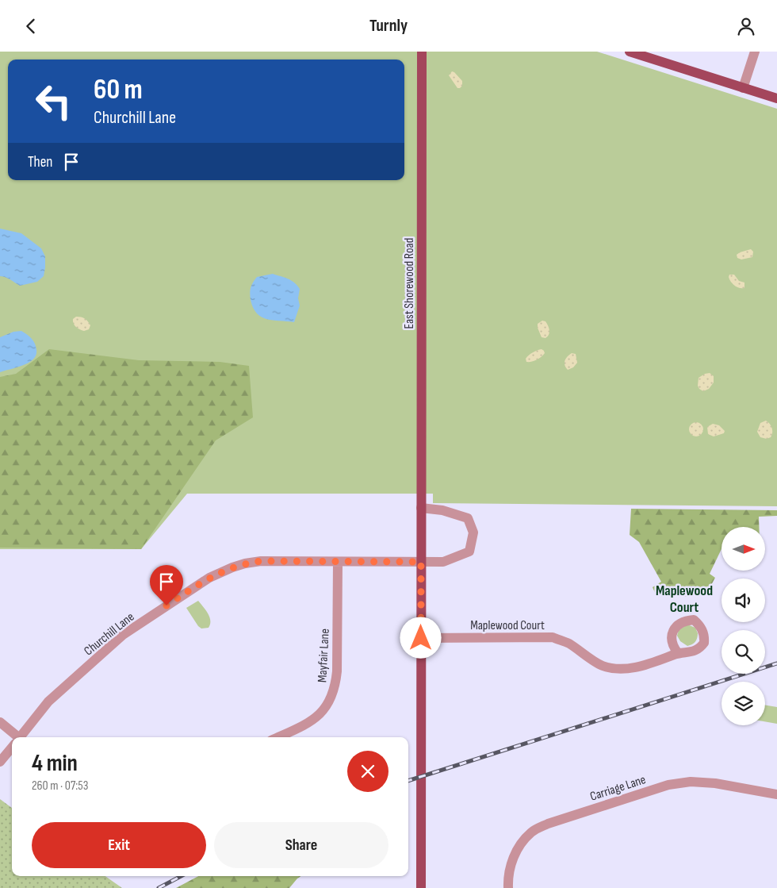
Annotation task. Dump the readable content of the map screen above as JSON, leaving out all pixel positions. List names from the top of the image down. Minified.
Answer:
{"streets":{"main road":["East Shorewood Road"],"street":["Maplewood Court","Churchill Lane","Mayfair Lane","Carriage Lane"]},"crossings":[["East Shorewood Road","Maplewood Court"],["East Shorewood Road","Churchill Lane"],["Churchill Lane","Mayfair Lane"]],"districts":["Maplewood Court"],"north":"right","page":{"header":"Turnly","turn":["60 m","Churchill Lane"],"then":"Then","heading":["4 min","260 m · 07:53"],"buttons":["Exit","Share"]}}
